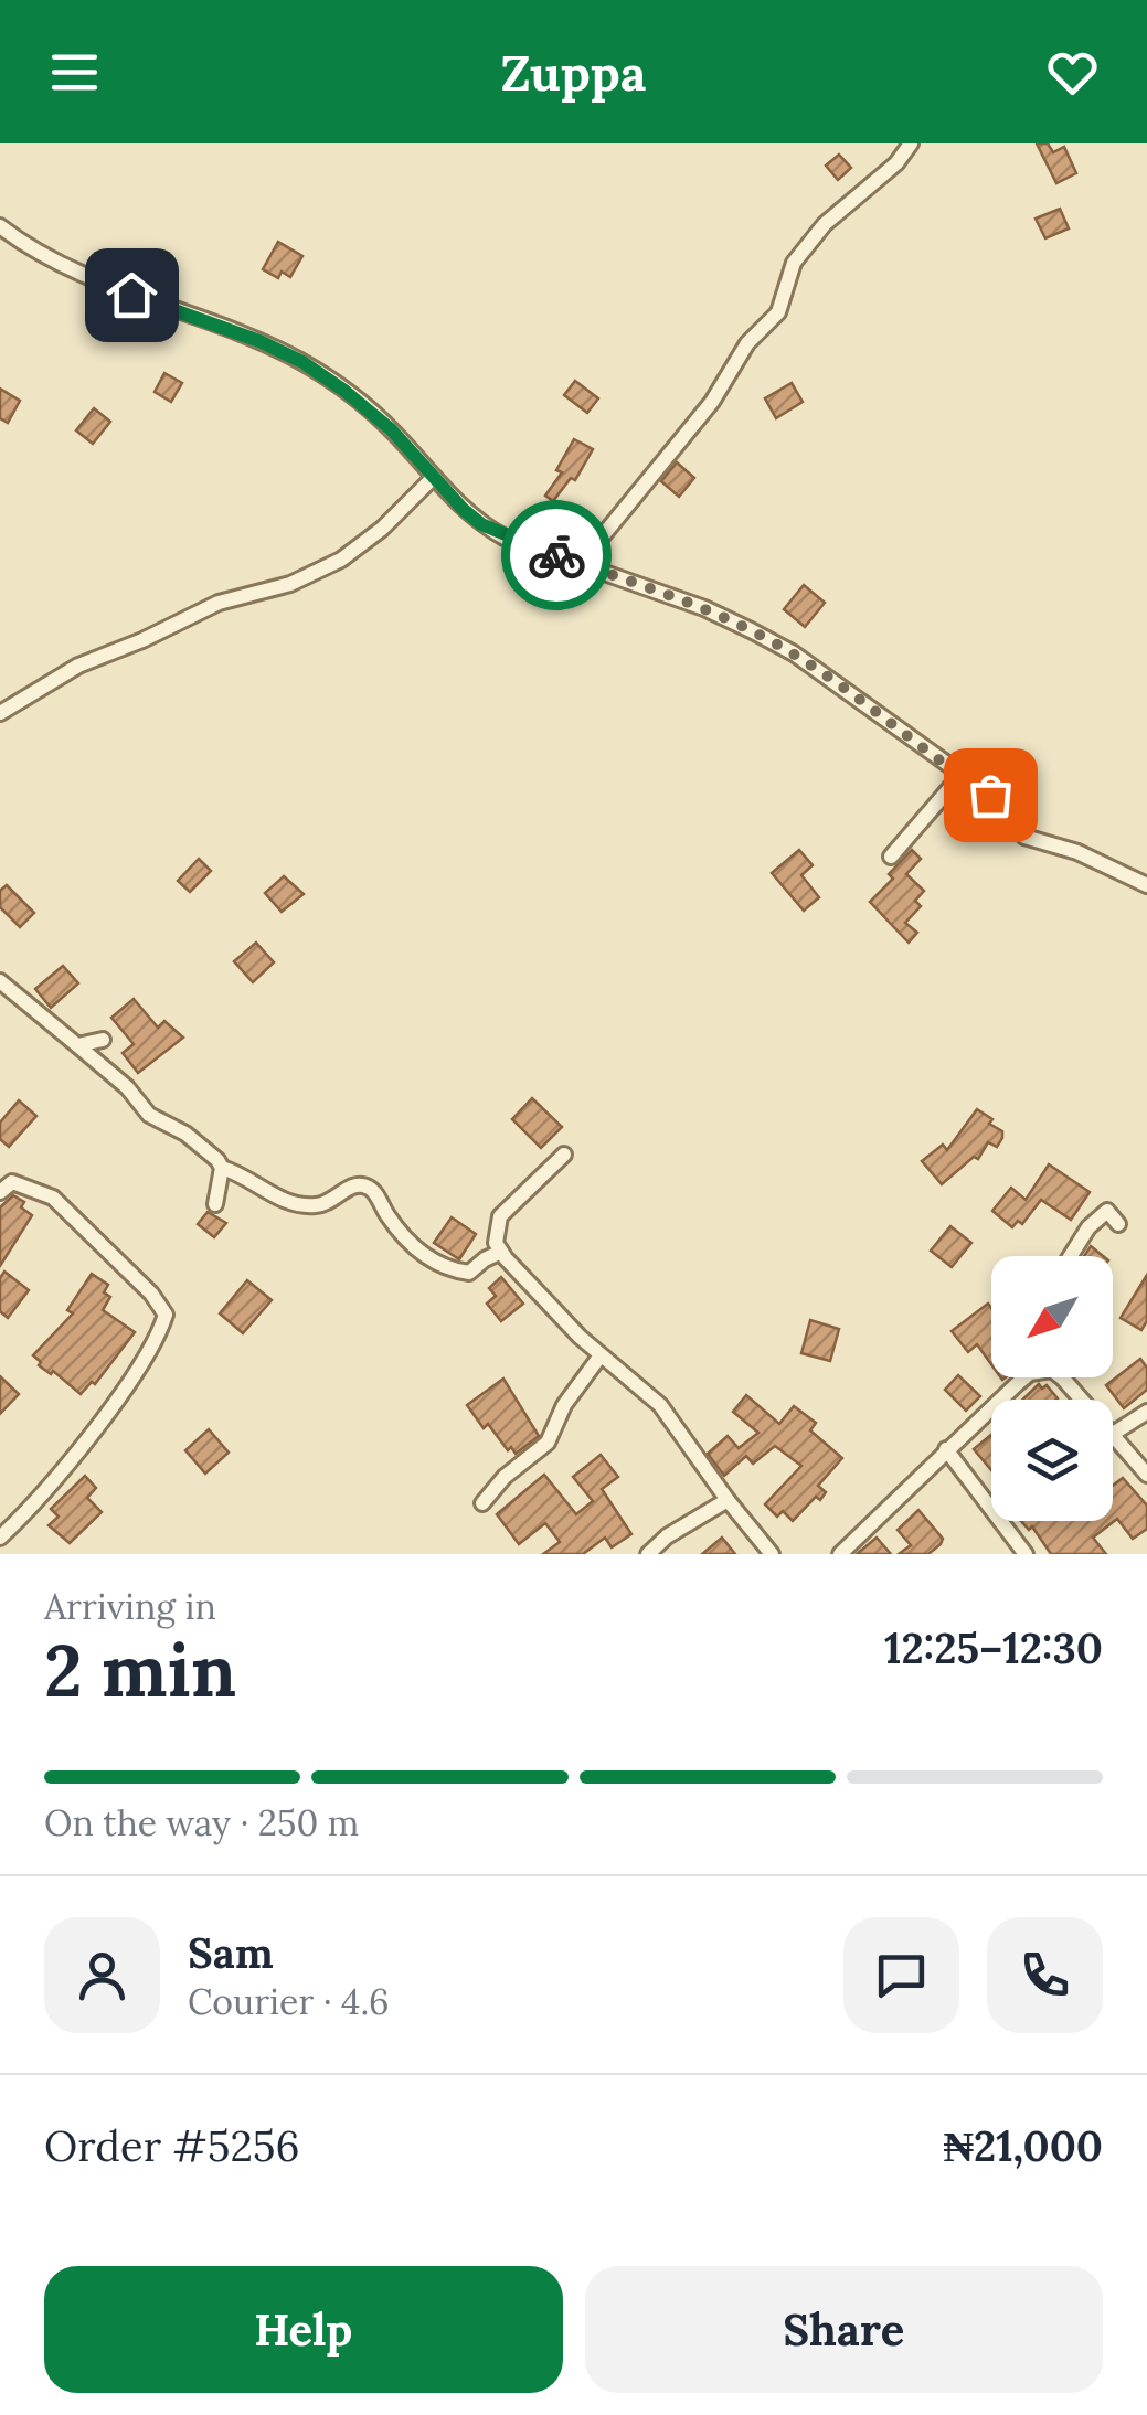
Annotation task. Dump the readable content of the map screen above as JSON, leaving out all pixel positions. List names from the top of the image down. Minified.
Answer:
{"north":"bottom left","page":{"header":"Zuppa","heading":["2 min","Arriving in","12:25–12:30"],"panel":["Sam","Courier · 4.6","Order #5256","₦21,000"],"bar":"On the way · 250 m","buttons":["Help","Share"]}}
